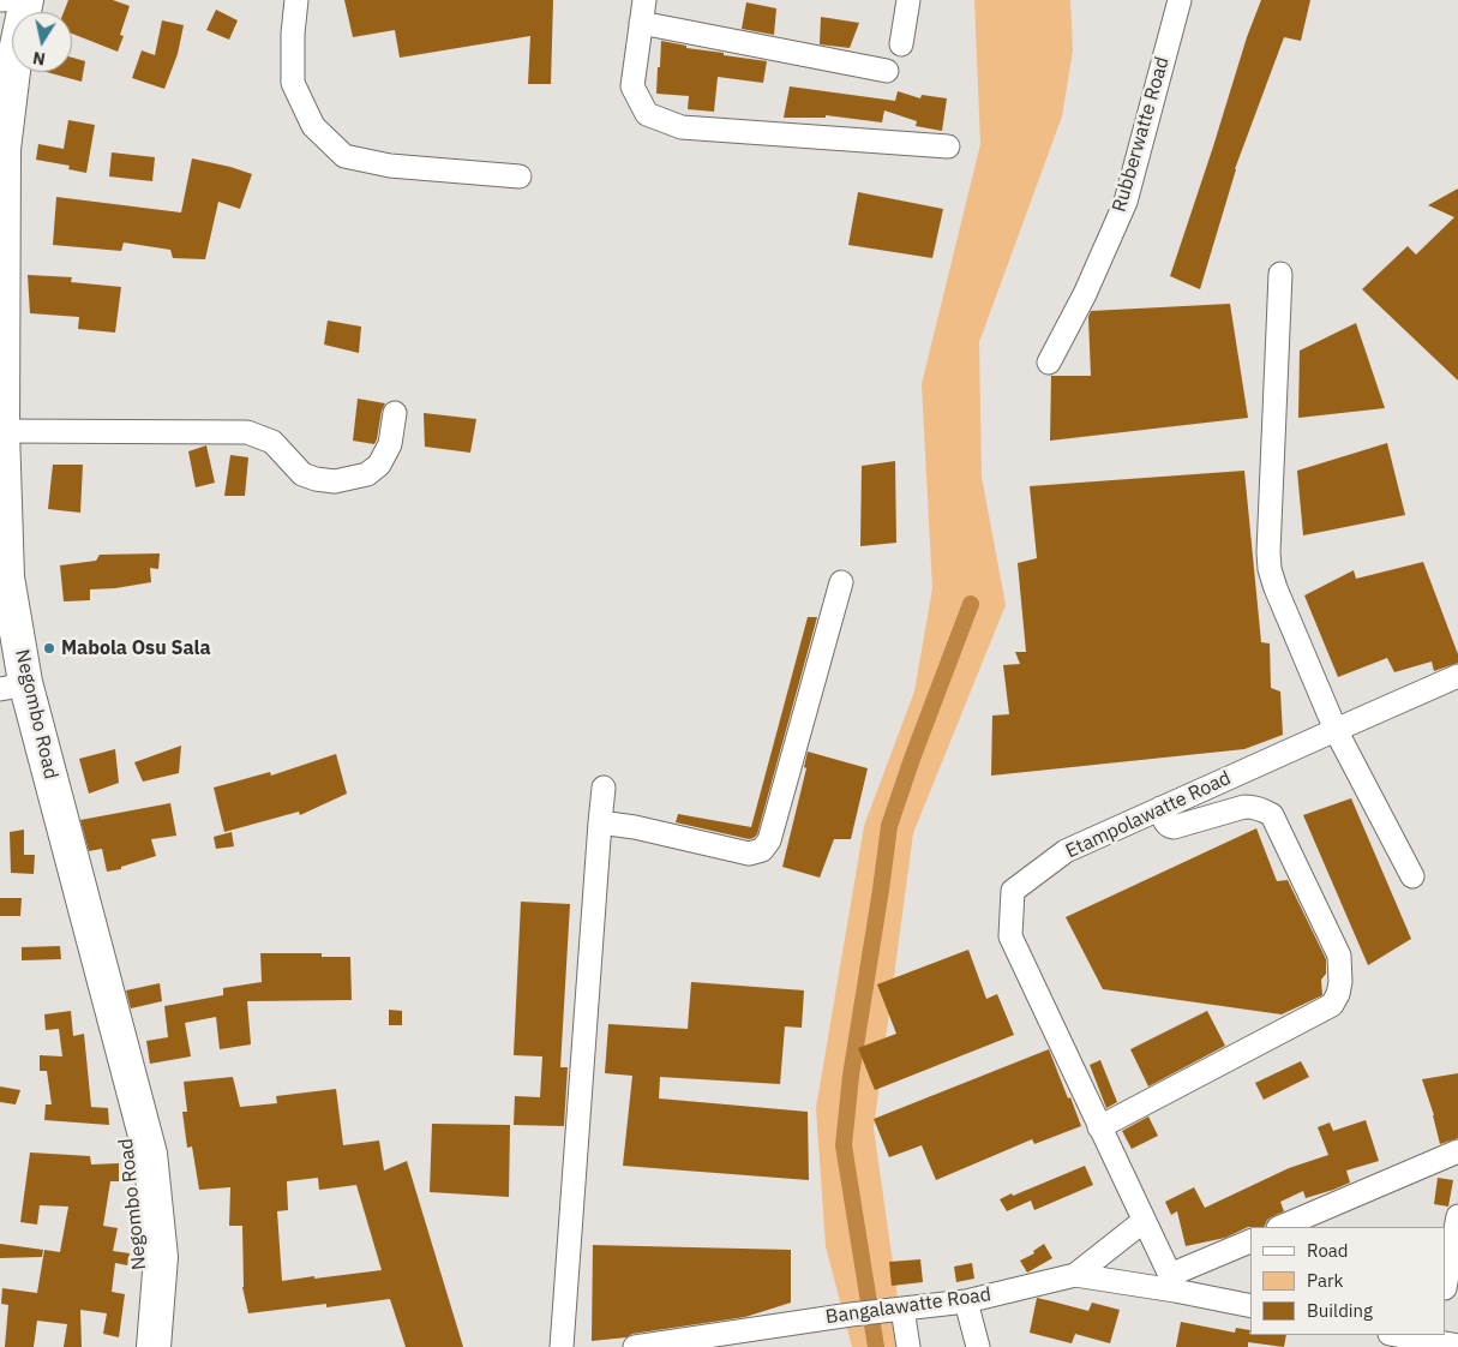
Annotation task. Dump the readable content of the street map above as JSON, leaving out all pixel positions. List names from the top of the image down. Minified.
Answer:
{"streets":{"highway":["Negombo Road"],"street":["Rubberwatte Road","Etampolawatte Road","Bangalawatte Road"]},"crossings":[["Etampolawatte Road","Bangalawatte Road"]],"places":["Mabola Osu Sala"],"legend":["Road","Park","Building"],"north":"bottom"}
